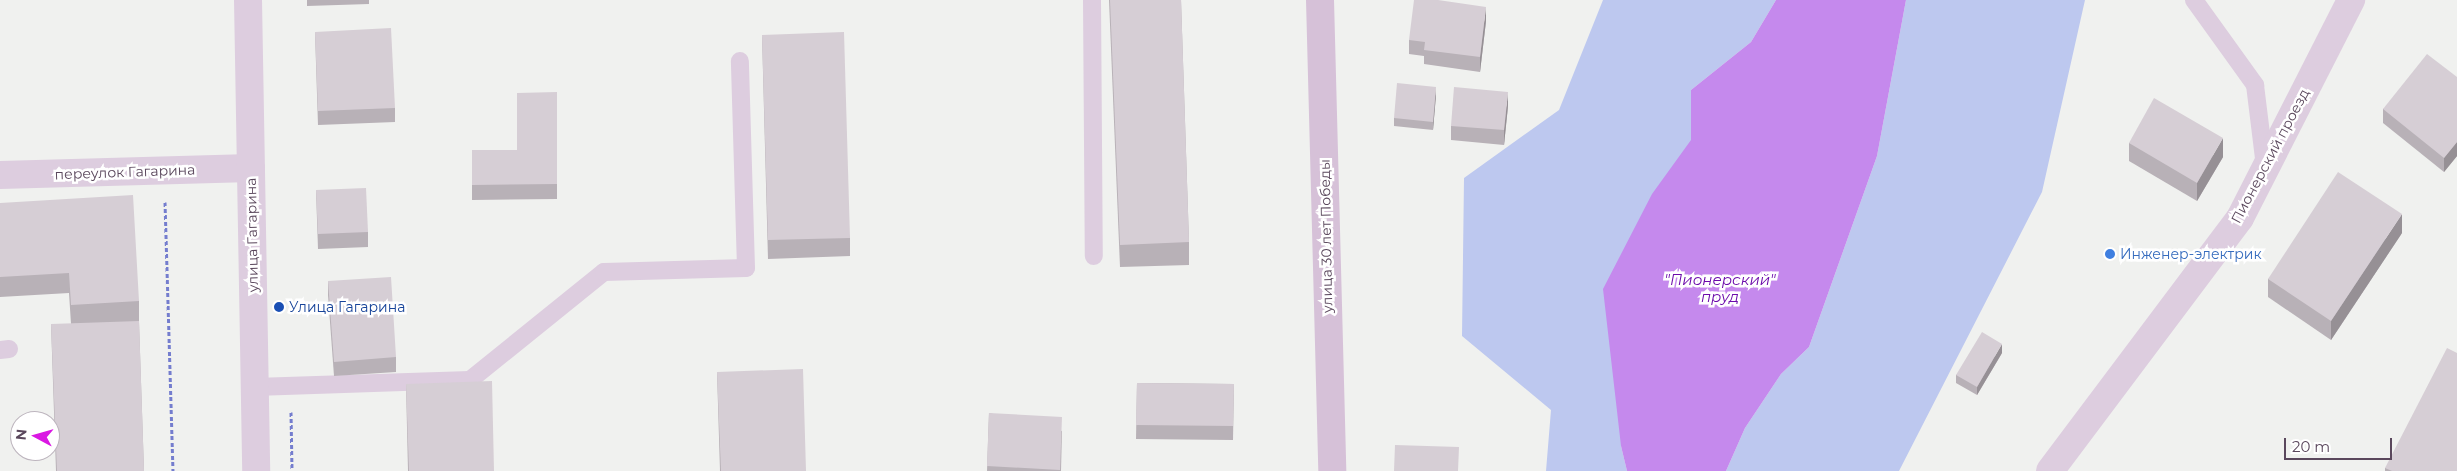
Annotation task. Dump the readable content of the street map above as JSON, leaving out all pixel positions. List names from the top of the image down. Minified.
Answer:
{"streets":{"main road":["улица 30 лет Победы"],"street":["Пионерский проезд","переулок Гагарина","улица Гагарина"]},"crossings":[["переулок Гагарина","улица Гагарина"]],"water":["\"Пионерский\" пруд"],"places":["Инженер-электрик","Улица Гагарина"],"scale_bar":"20 m","north":"left"}
